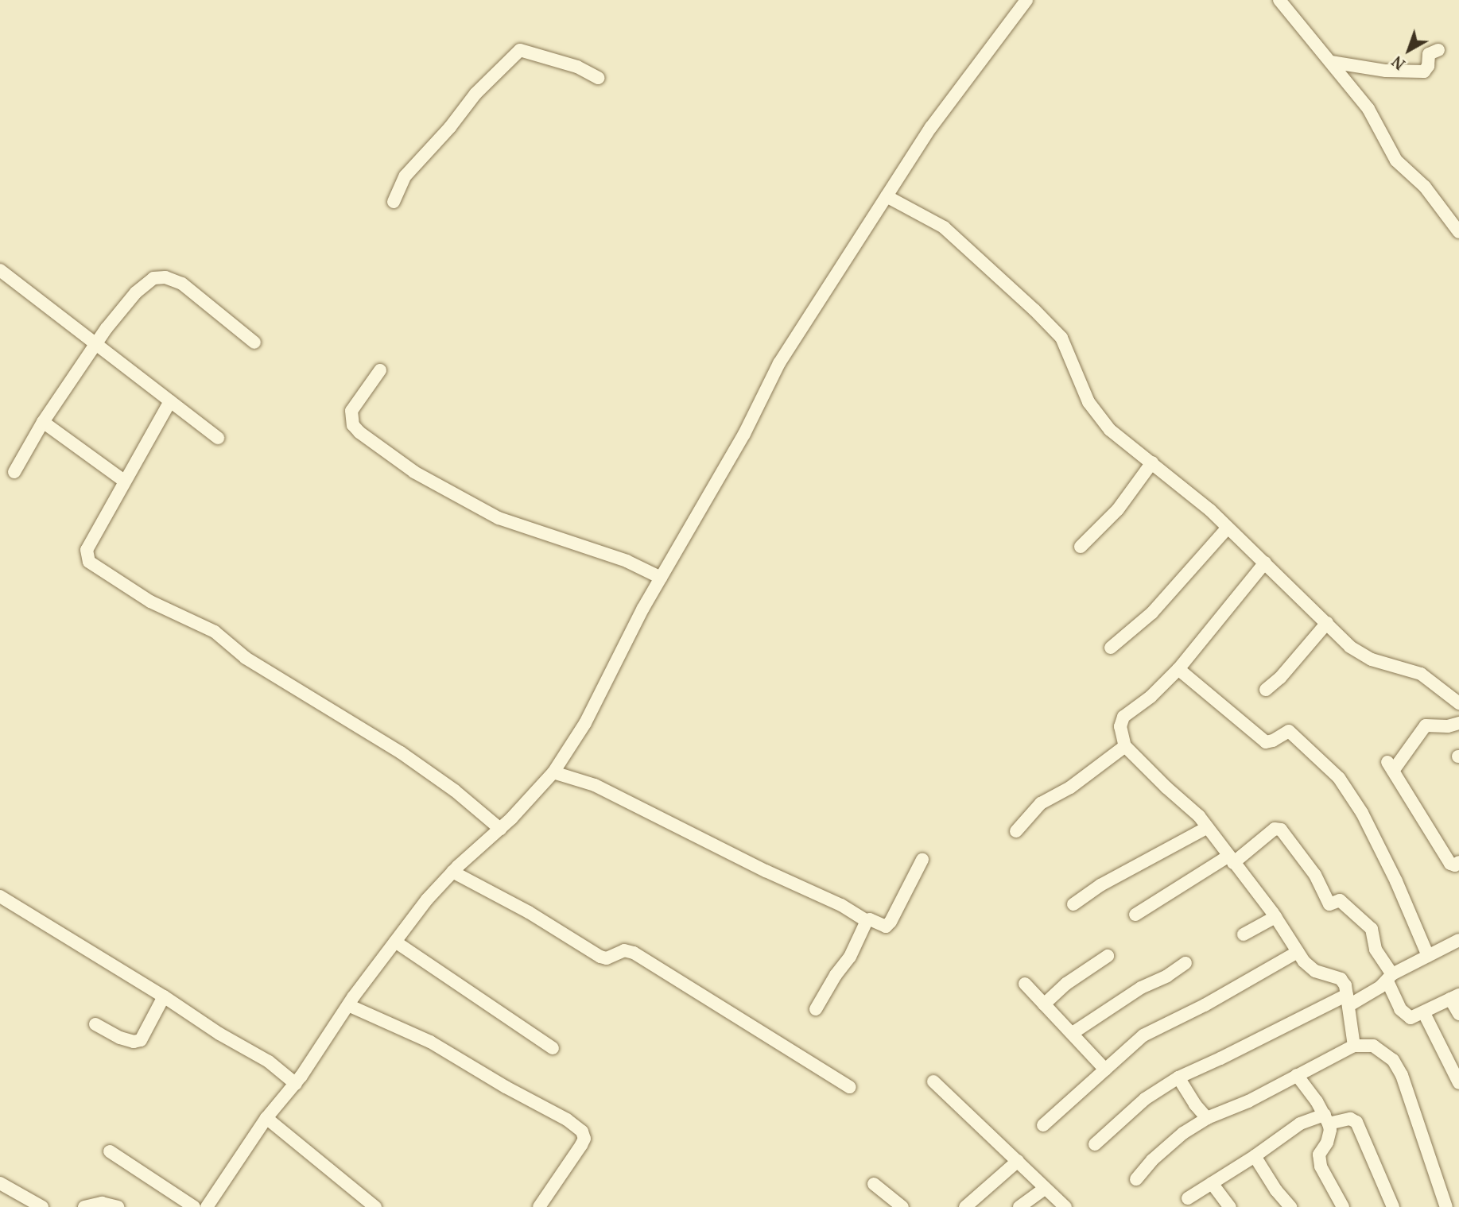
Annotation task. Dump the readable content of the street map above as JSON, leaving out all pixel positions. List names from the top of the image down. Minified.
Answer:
{"north":"bottom left"}
